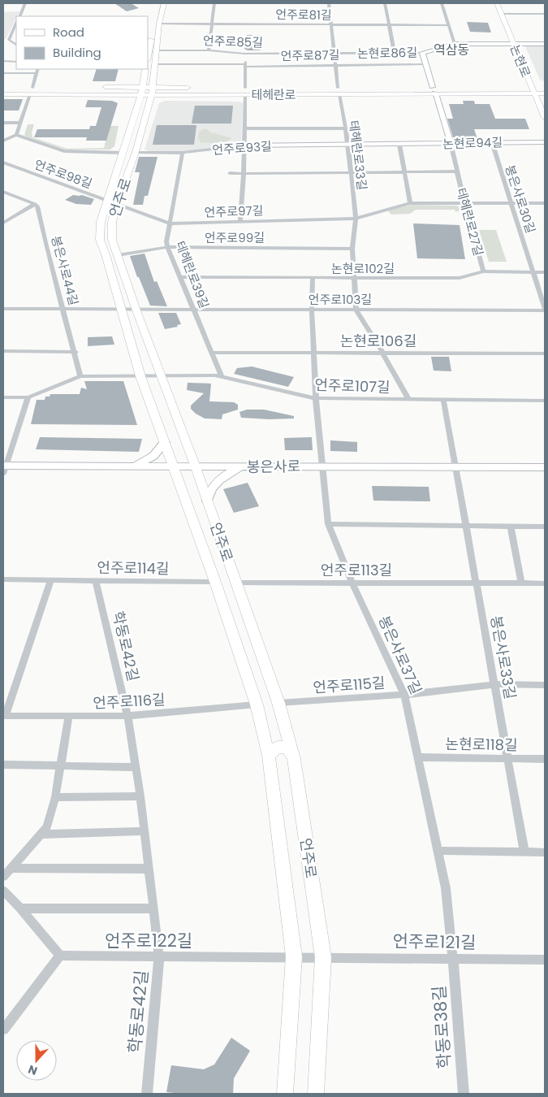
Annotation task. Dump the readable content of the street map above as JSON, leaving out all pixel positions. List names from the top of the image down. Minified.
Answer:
{"streets":{"main road":["논현로","테헤란로","언주로"],"street":["언주로81길","언주로85길","논현로86길","언주로87길","논현로94길","언주로93길","테헤란로33길","언주로98길","봉은사로30길","언주로97길","테헤란로27길","언주로99길","논현로102길","봉은사로44길","테헤란로39길","언주로103길","논현로106길","언주로107길","봉은사로","언주로114길","언주로113길","학동로42길","봉은사로37길","봉은사로33길","언주로115길","언주로116길","논현로118길","언주로122길","언주로121길","학동로38길"]},"crossings":[["언주로81길","언주로"],["언주로85길","논현로86길"],["언주로85길","언주로"],["논현로86길","논현로"],["논현로86길","테헤란로27길"],["언주로87길","언주로"],["언주로87길","테헤란로27길"],["논현로","테헤란로"],["테헤란로","테헤란로33길"],["테헤란로","언주로"],["테헤란로","테헤란로27길"],["논현로94길","언주로93길"],["논현로94길","테헤란로33길"],["논현로94길","봉은사로30길"],["논현로94길","테헤란로27길"],["언주로93길","테헤란로33길"],["언주로93길","언주로"],["언주로93길","테헤란로39길"],["테헤란로33길","언주로97길"],["테헤란로33길","테헤란로27길"],["테헤란로33길","언주로99길"],["테헤란로33길","논현로102길"],["테헤란로33길","언주로103길"],["언주로98길","언주로"],["언주로98길","언주로97길"],["언주로","언주로97길"],["언주로","언주로99길"],["언주로","언주로103길"],["언주로","언주로107길"],["언주로","봉은사로"],["언주로","언주로114길"],["언주로","언주로113길"],["언주로","언주로115길"],["언주로","언주로116길"],["언주로","언주로122길"],["언주로","언주로121길"],["봉은사로30길","언주로97길"],["봉은사로30길","논현로102길"],["봉은사로30길","언주로103길"],["언주로97길","테헤란로27길"],["언주로97길","테헤란로39길"],["테헤란로27길","논현로102길"],["언주로99길","테헤란로39길"],["논현로102길","테헤란로39길"],["논현로102길","봉은사로37길"],["봉은사로44길","언주로103길"],["봉은사로44길","언주로107길"],["테헤란로39길","언주로103길"],["테헤란로39길","논현로106길"],["테헤란로39길","언주로107길"],["언주로103길","봉은사로37길"],["논현로106길","봉은사로37길"],["언주로107길","봉은사로37길"],["언주로107길","봉은사로33길"],["봉은사로","봉은사로37길"],["봉은사로","봉은사로33길"],["언주로114길","학동로42길"],["언주로113길","봉은사로37길"],["언주로113길","봉은사로33길"],["학동로42길","언주로116길"],["학동로42길","언주로122길"],["봉은사로37길","언주로115길"],["봉은사로37길","논현로118길"],["봉은사로37길","언주로121길"],["봉은사로37길","학동로38길"],["봉은사로33길","언주로115길"],["봉은사로33길","논현로118길"],["언주로122길","언주로121길"],["언주로121길","학동로38길"]],"districts":["역삼동"],"legend":["Road","Building"],"north":"bottom"}
